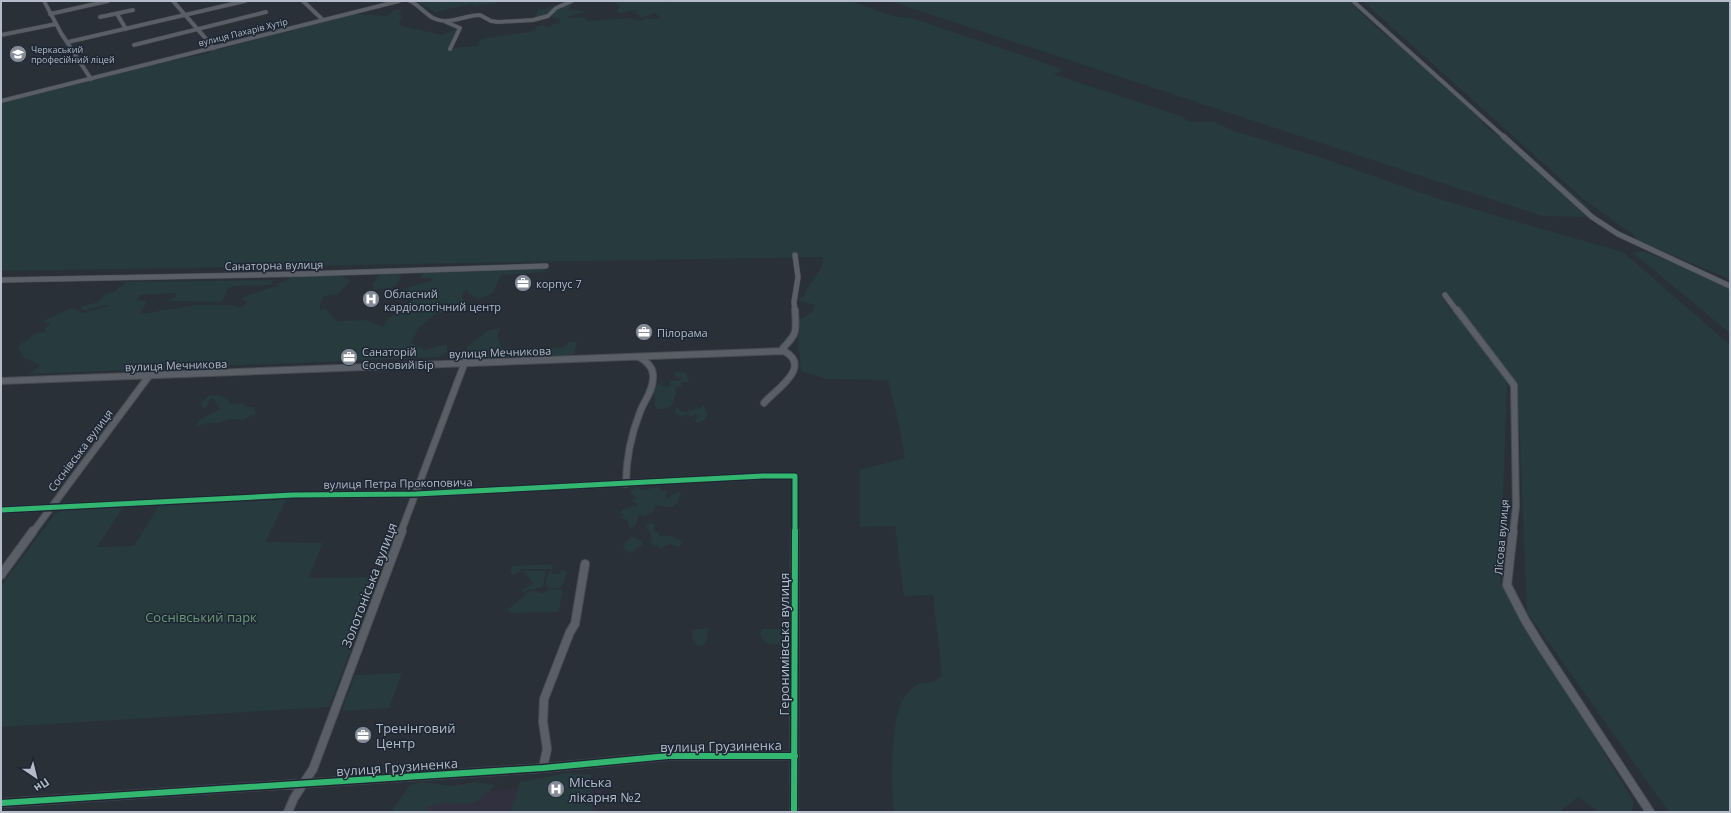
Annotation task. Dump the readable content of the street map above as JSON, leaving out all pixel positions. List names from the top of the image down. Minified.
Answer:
{"streets":{"street":["вулиця Пахарів Хутір","Санаторна вулиця","вулиця Мечникова","Соснівська вулиця","вулиця Петра Прокоповича","Лісова вулиця","Золотоніська вулиця","Геронимівська вулиця","вулиця Грузиненка"]},"crossings":[["вулиця Мечникова","Соснівська вулиця"],["вулиця Мечникова","Золотоніська вулиця"],["Соснівська вулиця","вулиця Петра Прокоповича"],["вулиця Петра Прокоповича","Золотоніська вулиця"],["вулиця Петра Прокоповича","Геронимівська вулиця"],["Золотоніська вулиця","вулиця Грузиненка"],["Геронимівська вулиця","вулиця Грузиненка"]],"parks":["Соснівський парк"],"places":{"school or university":["Черкаський професійний ліцей"],"office":["корпус 7","Пілорама","Санаторій Сосновий Бір","Тренінговий Центр"],"hospital":["Обласний кардіологічний центр","Міська лікарня №2"]},"north":"bottom right"}
